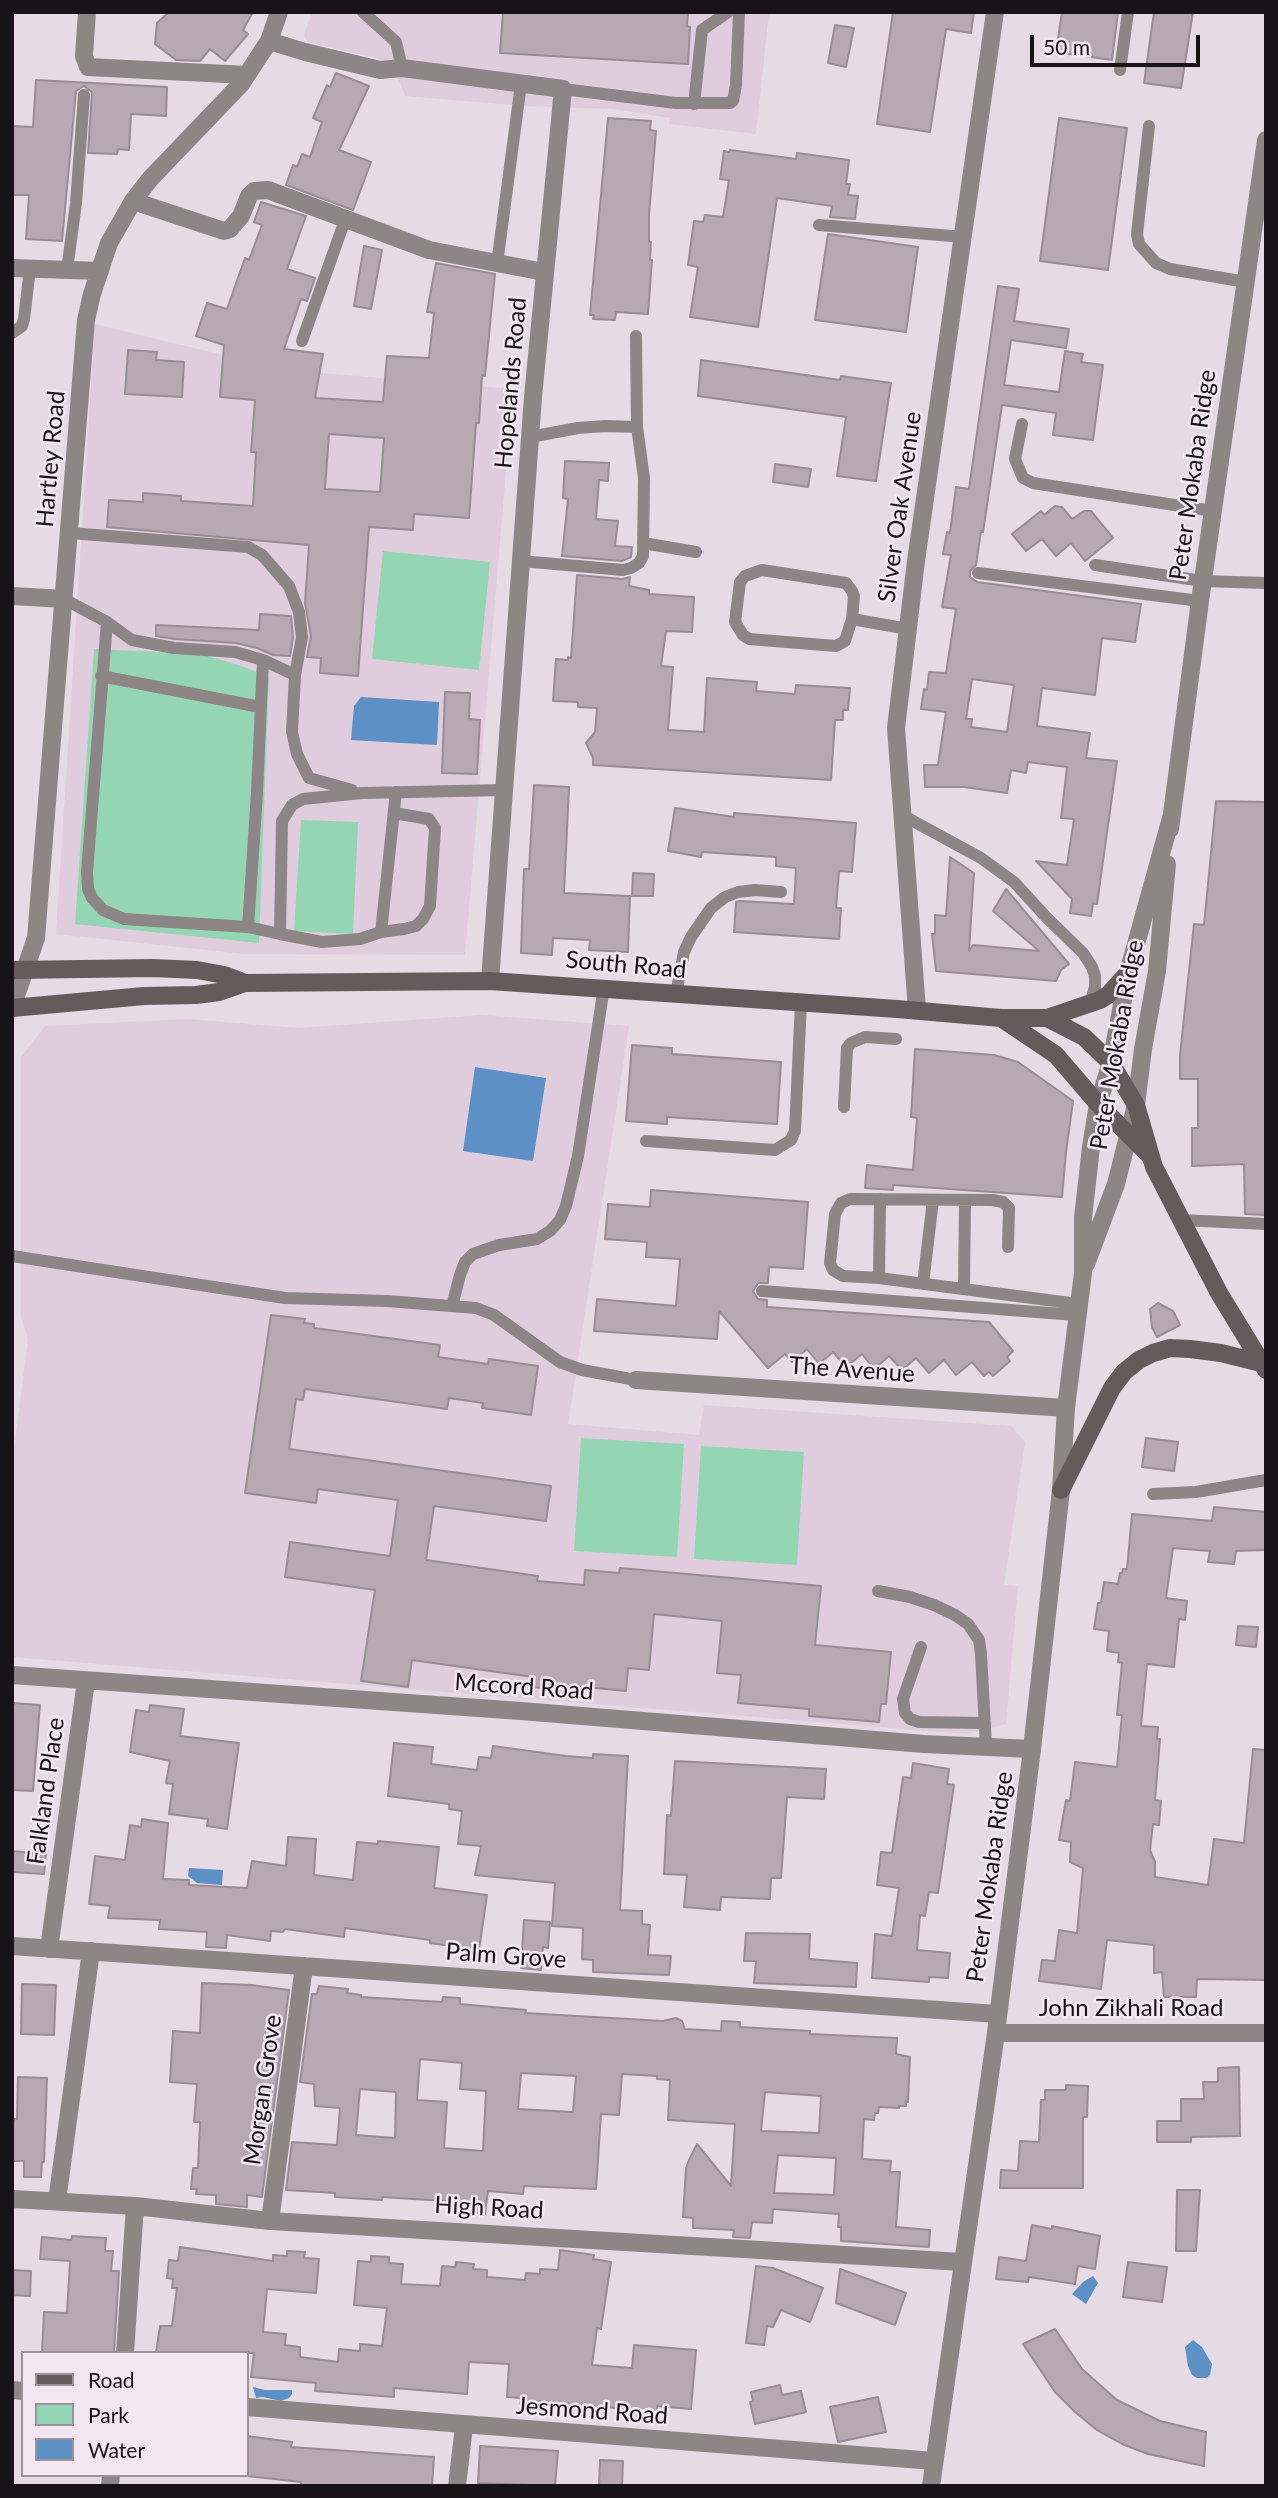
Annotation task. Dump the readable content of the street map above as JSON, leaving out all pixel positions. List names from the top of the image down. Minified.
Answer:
{"streets":{"main road":["South Road"],"street":["Hopelands Road","Hartley Road","Peter Mokaba Ridge","Silver Oak Avenue","The Avenue","Mccord Road","Falkland Place","Palm Grove","John Zikhali Road","Morgan Grove","High Road","Jesmond Road"]},"crossings":[["Hopelands Road","South Road"],["Hartley Road","South Road"],["Peter Mokaba Ridge","South Road"],["Peter Mokaba Ridge","The Avenue"],["Peter Mokaba Ridge","Mccord Road"],["Peter Mokaba Ridge","Palm Grove"],["Peter Mokaba Ridge","John Zikhali Road"],["Peter Mokaba Ridge","High Road"],["Peter Mokaba Ridge","Jesmond Road"],["Silver Oak Avenue","South Road"],["Mccord Road","Falkland Place"],["Falkland Place","Palm Grove"],["Palm Grove","Morgan Grove"],["Morgan Grove","High Road"]],"legend":["Road","Park","Water"],"scale_bar":"50 m"}
